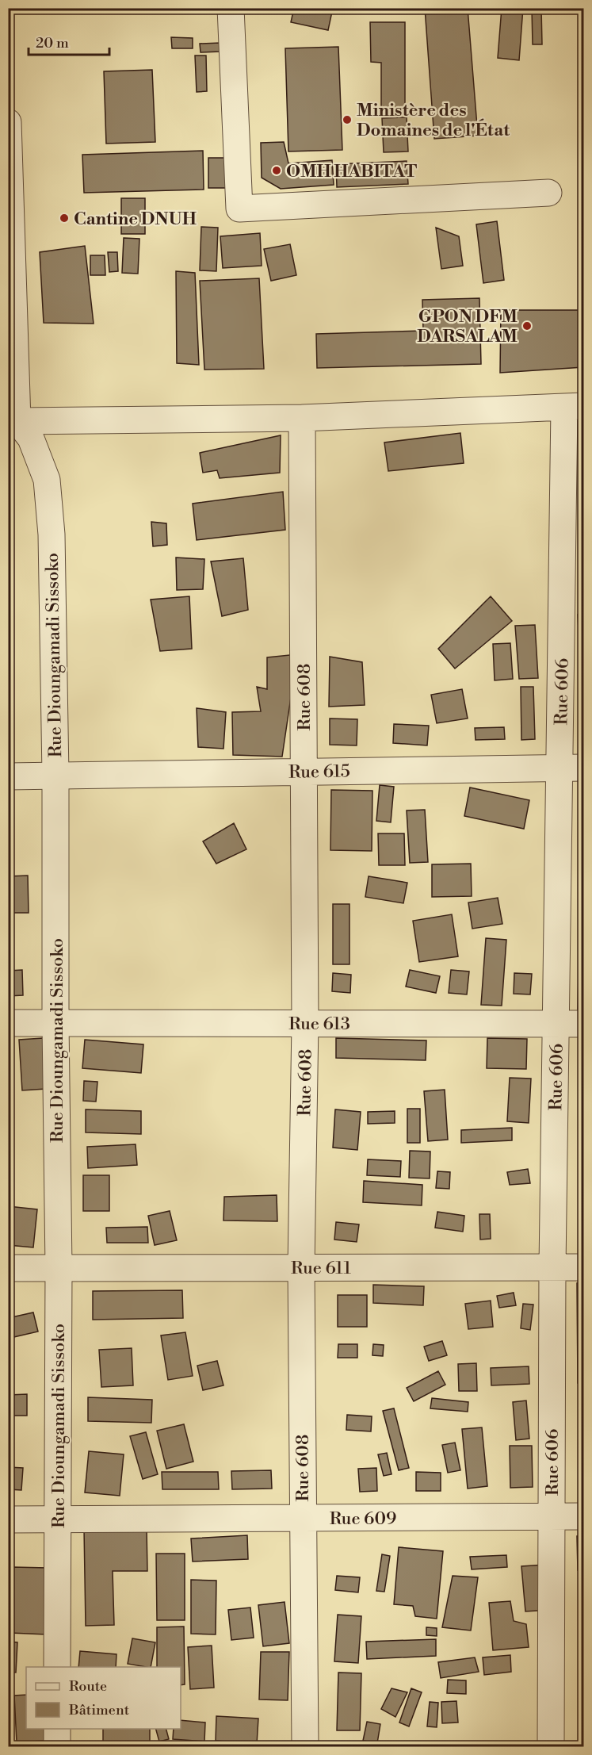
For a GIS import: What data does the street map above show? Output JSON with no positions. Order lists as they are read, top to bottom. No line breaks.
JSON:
{"streets":{"street":["Rue Dioungamadi Sissoko","Rue 606","Rue 608","Rue 615","Rue 613","Rue 611","Rue 609"]},"crossings":[["Rue Dioungamadi Sissoko","Rue 615"],["Rue Dioungamadi Sissoko","Rue 613"],["Rue Dioungamadi Sissoko","Rue 611"],["Rue Dioungamadi Sissoko","Rue 609"],["Rue 606","Rue 615"],["Rue 606","Rue 613"],["Rue 606","Rue 611"],["Rue 606","Rue 609"],["Rue 608","Rue 615"],["Rue 608","Rue 613"],["Rue 608","Rue 611"],["Rue 608","Rue 609"]],"places":["Ministère des Domaines de l'État","OMH HABITAT","Cantine DNUH","GPON DFM DARSALAM"],"legend":["Route","Bâtiment"],"scale_bar":"20 m"}
